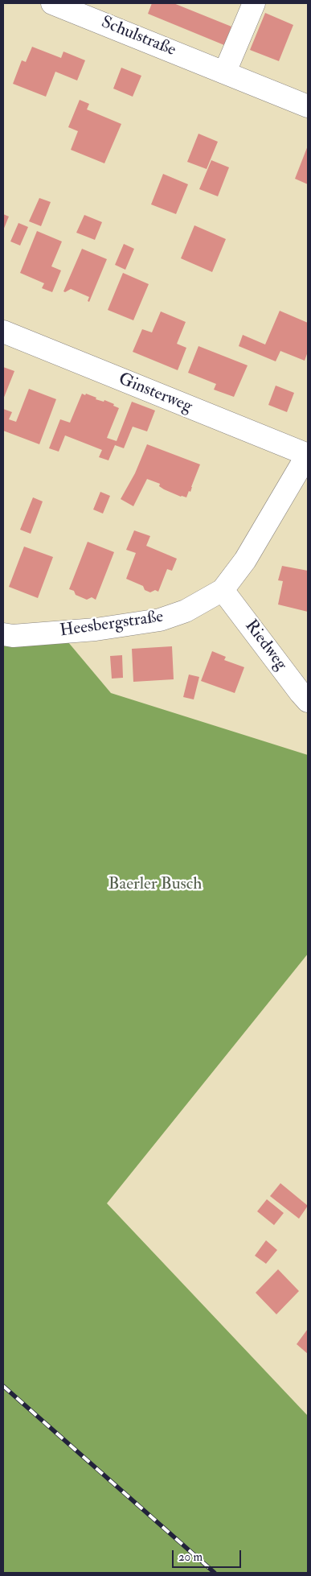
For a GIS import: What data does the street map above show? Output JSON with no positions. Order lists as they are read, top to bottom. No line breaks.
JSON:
{"streets":{"street":["Schulstraße","Ginsterweg","Heesbergstraße","Riedweg"]},"crossings":[["Ginsterweg","Heesbergstraße"],["Heesbergstraße","Riedweg"]],"parks":["Baerler Busch"],"scale_bar":"20 m"}
